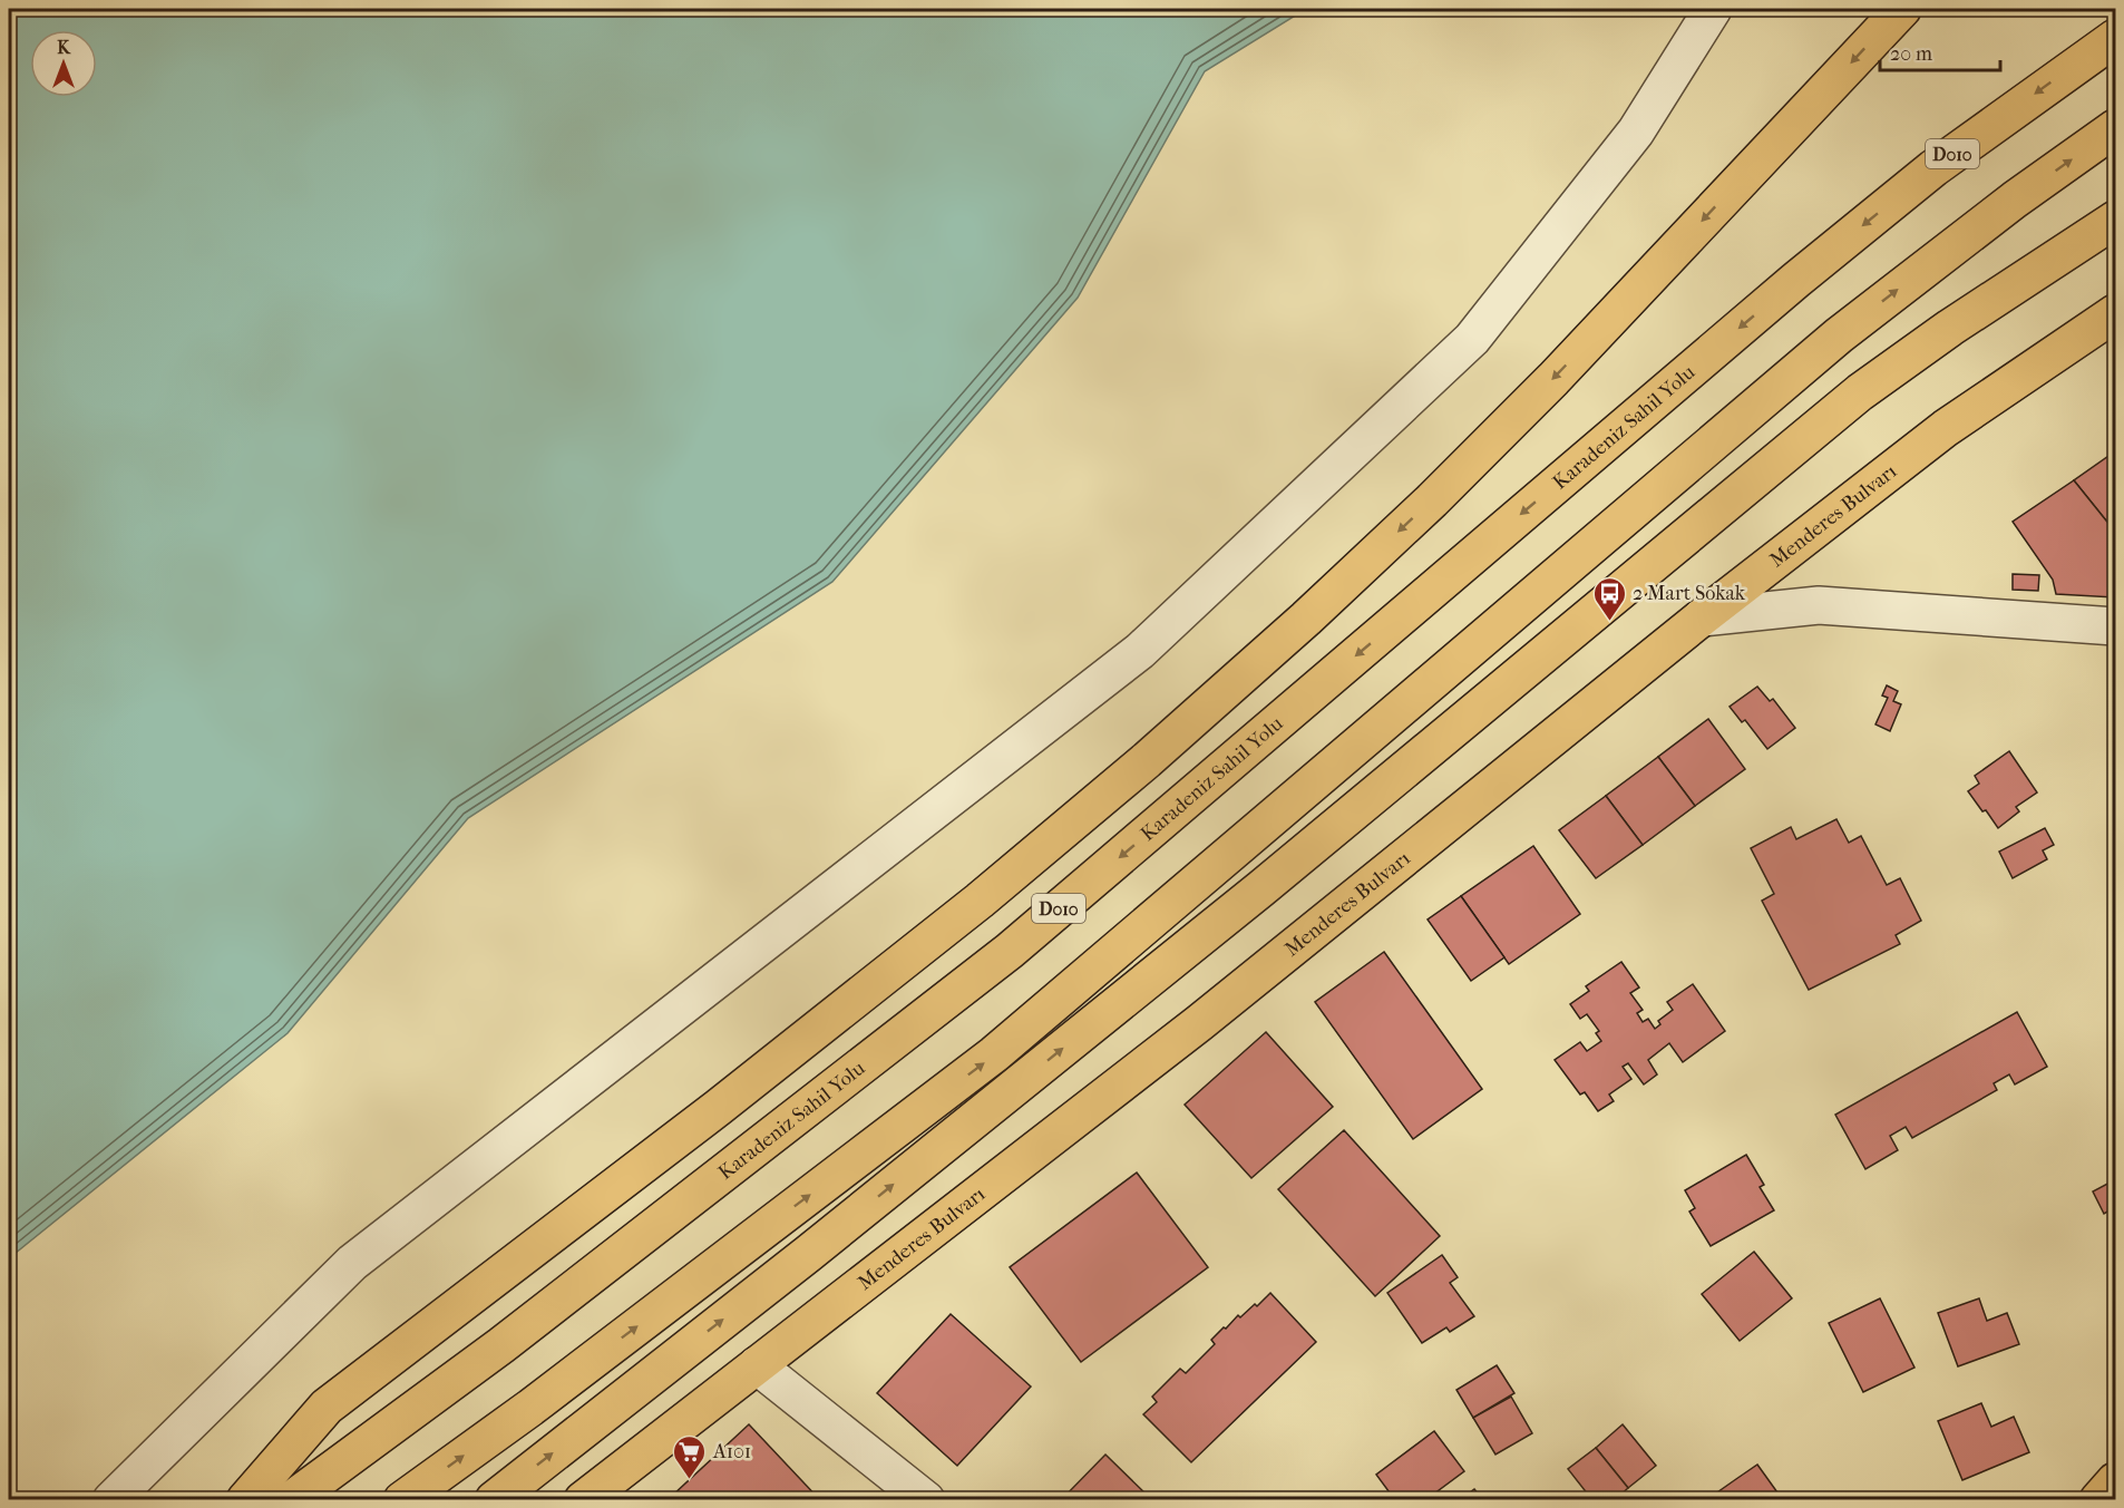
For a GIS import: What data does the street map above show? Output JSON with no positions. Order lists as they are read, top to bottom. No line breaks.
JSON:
{"streets":{"main road":["D010","Karadeniz Sahil Yolu","Menderes Bulvarı"]},"places":{"bus stop":["2 Mart Sokak"],"supermarket":["A101"]},"scale_bar":"20 m","north":"top"}
